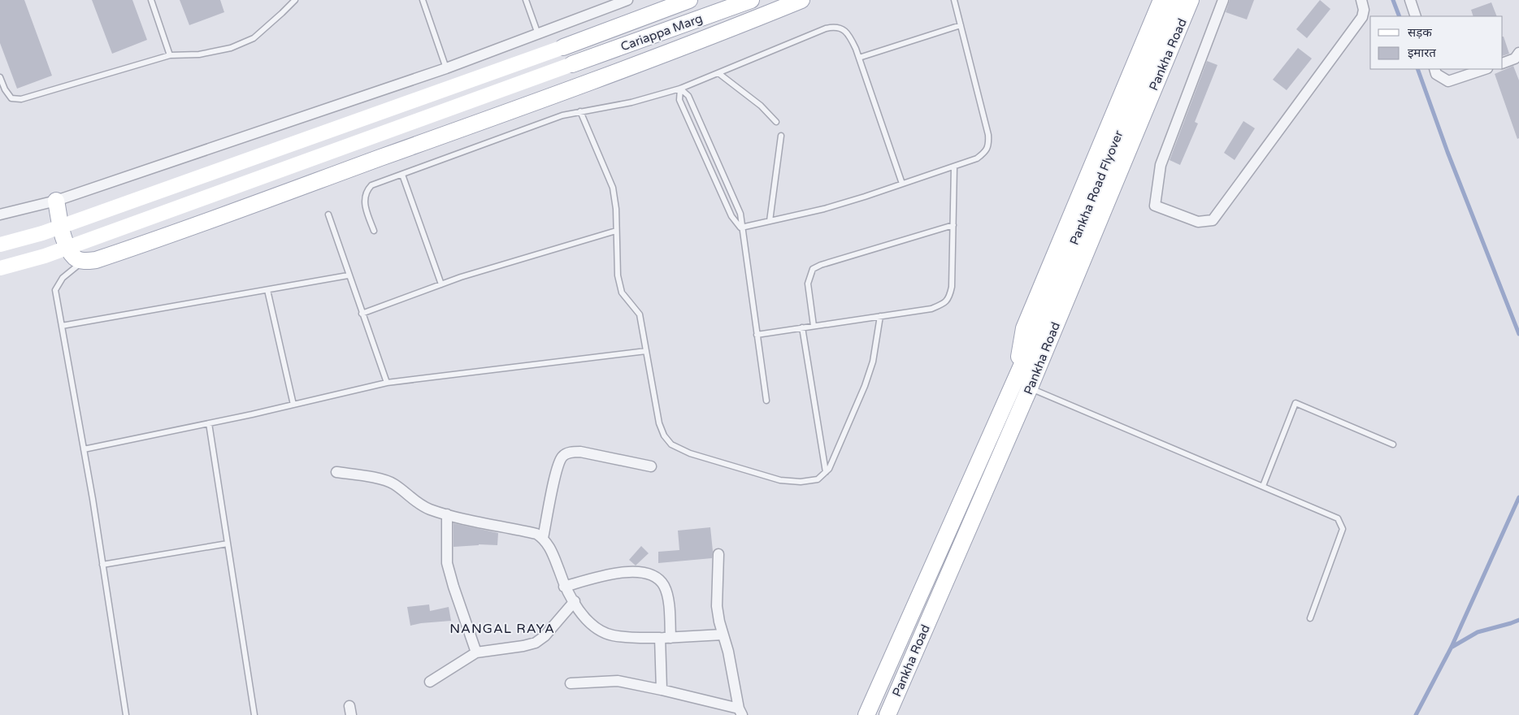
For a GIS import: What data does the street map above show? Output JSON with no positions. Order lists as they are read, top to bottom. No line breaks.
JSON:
{"streets":{"main road":["Cariappa Marg","Pankha Road","Pankha Road Flyover"]},"crossings":[["Pankha Road","Pankha Road Flyover"]],"districts":["NANGAL RAYA"],"legend":["सड़क","इमारत"]}
